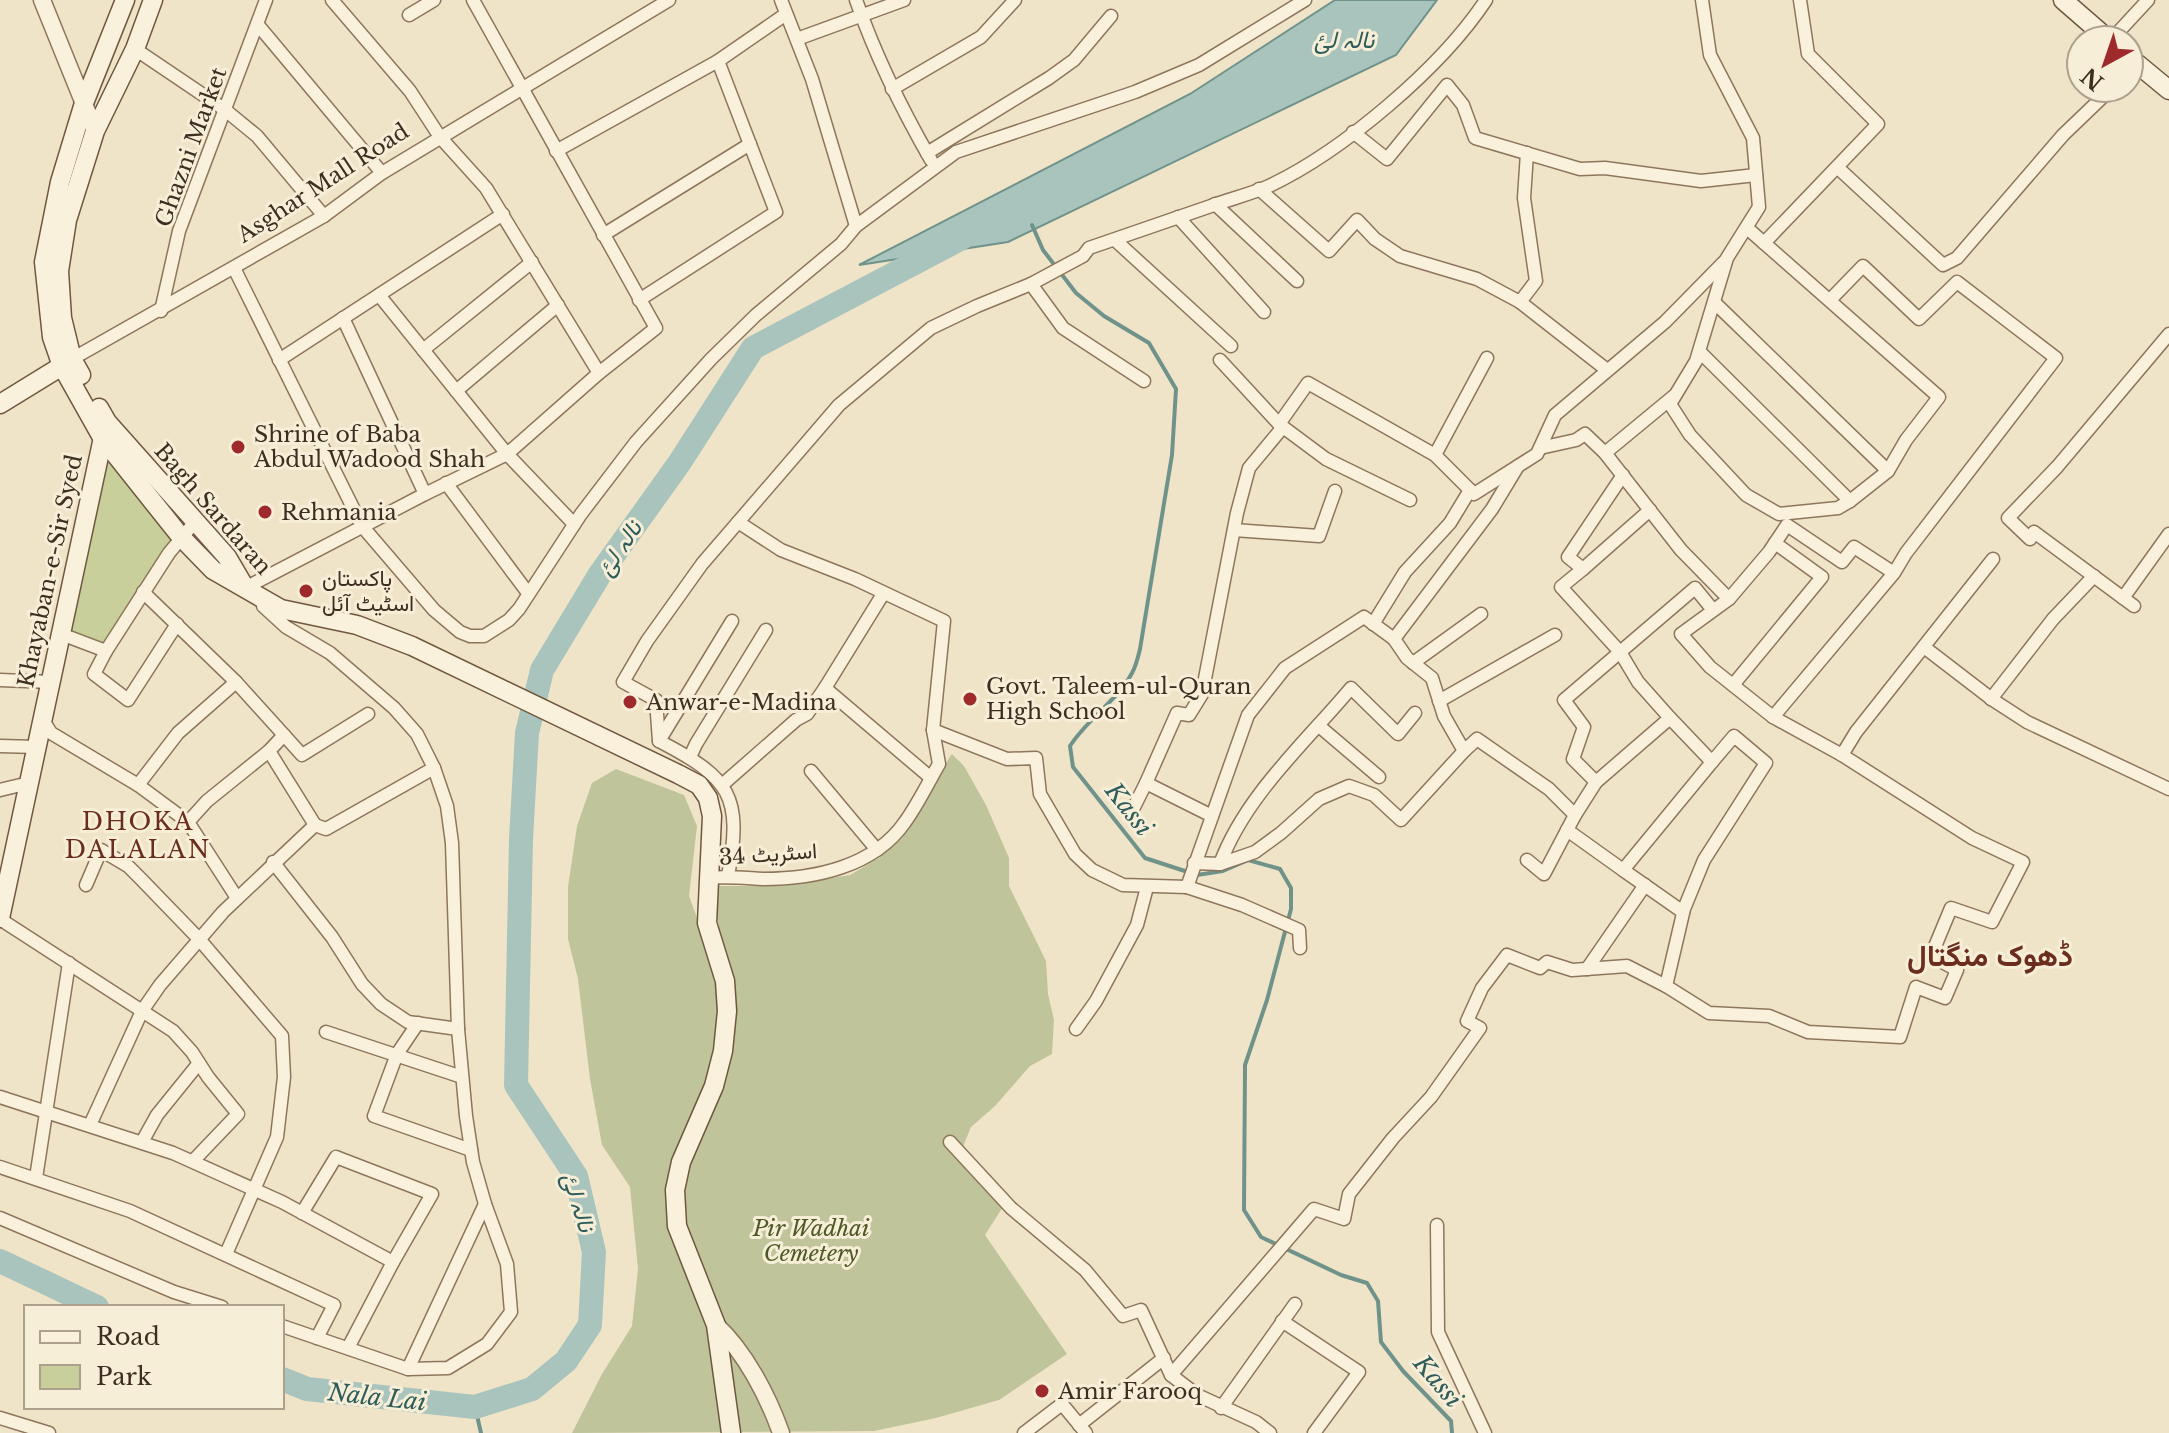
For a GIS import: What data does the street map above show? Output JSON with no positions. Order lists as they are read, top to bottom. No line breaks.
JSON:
{"streets":{"main road":["Asghar Mall Road","Bagh Sardaran","Khayaban-e-Sir Syed"],"street":["Ghazni Market","اسٹریٹ 34"]},"crossings":[["Ghazni Market","Asghar Mall Road"],["Bagh Sardaran","Khayaban-e-Sir Syed"],["Bagh Sardaran","اسٹریٹ 34"]],"districts":["DHOKA DALALAN","ڈھوک منگتال"],"water":["نالہ لئ","Kassi","Nala Lai"],"parks":["Pir Wadhai Cemetery"],"places":["Shrine of Baba Abdul Wadood Shah","Rehmania","پاکستان اسٹیٹ آئل","Govt. Taleem-ul-Quran High School","Anwar-e-Madina","Amir Farooq"],"legend":["Road","Park"],"north":"bottom left"}
